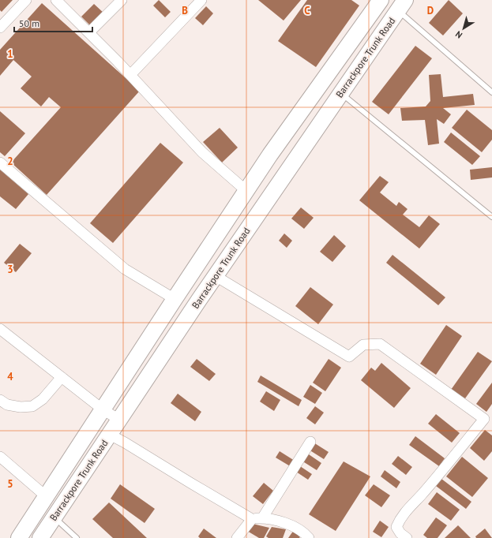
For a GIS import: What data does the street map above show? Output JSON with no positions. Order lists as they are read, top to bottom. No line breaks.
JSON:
{"streets":{"main road":["Barrackpore Trunk Road"]},"scale_bar":"50 m","north":"bottom left","grid":{"columns":["B","C","D"],"rows":["1","2","3","4","5"]}}
